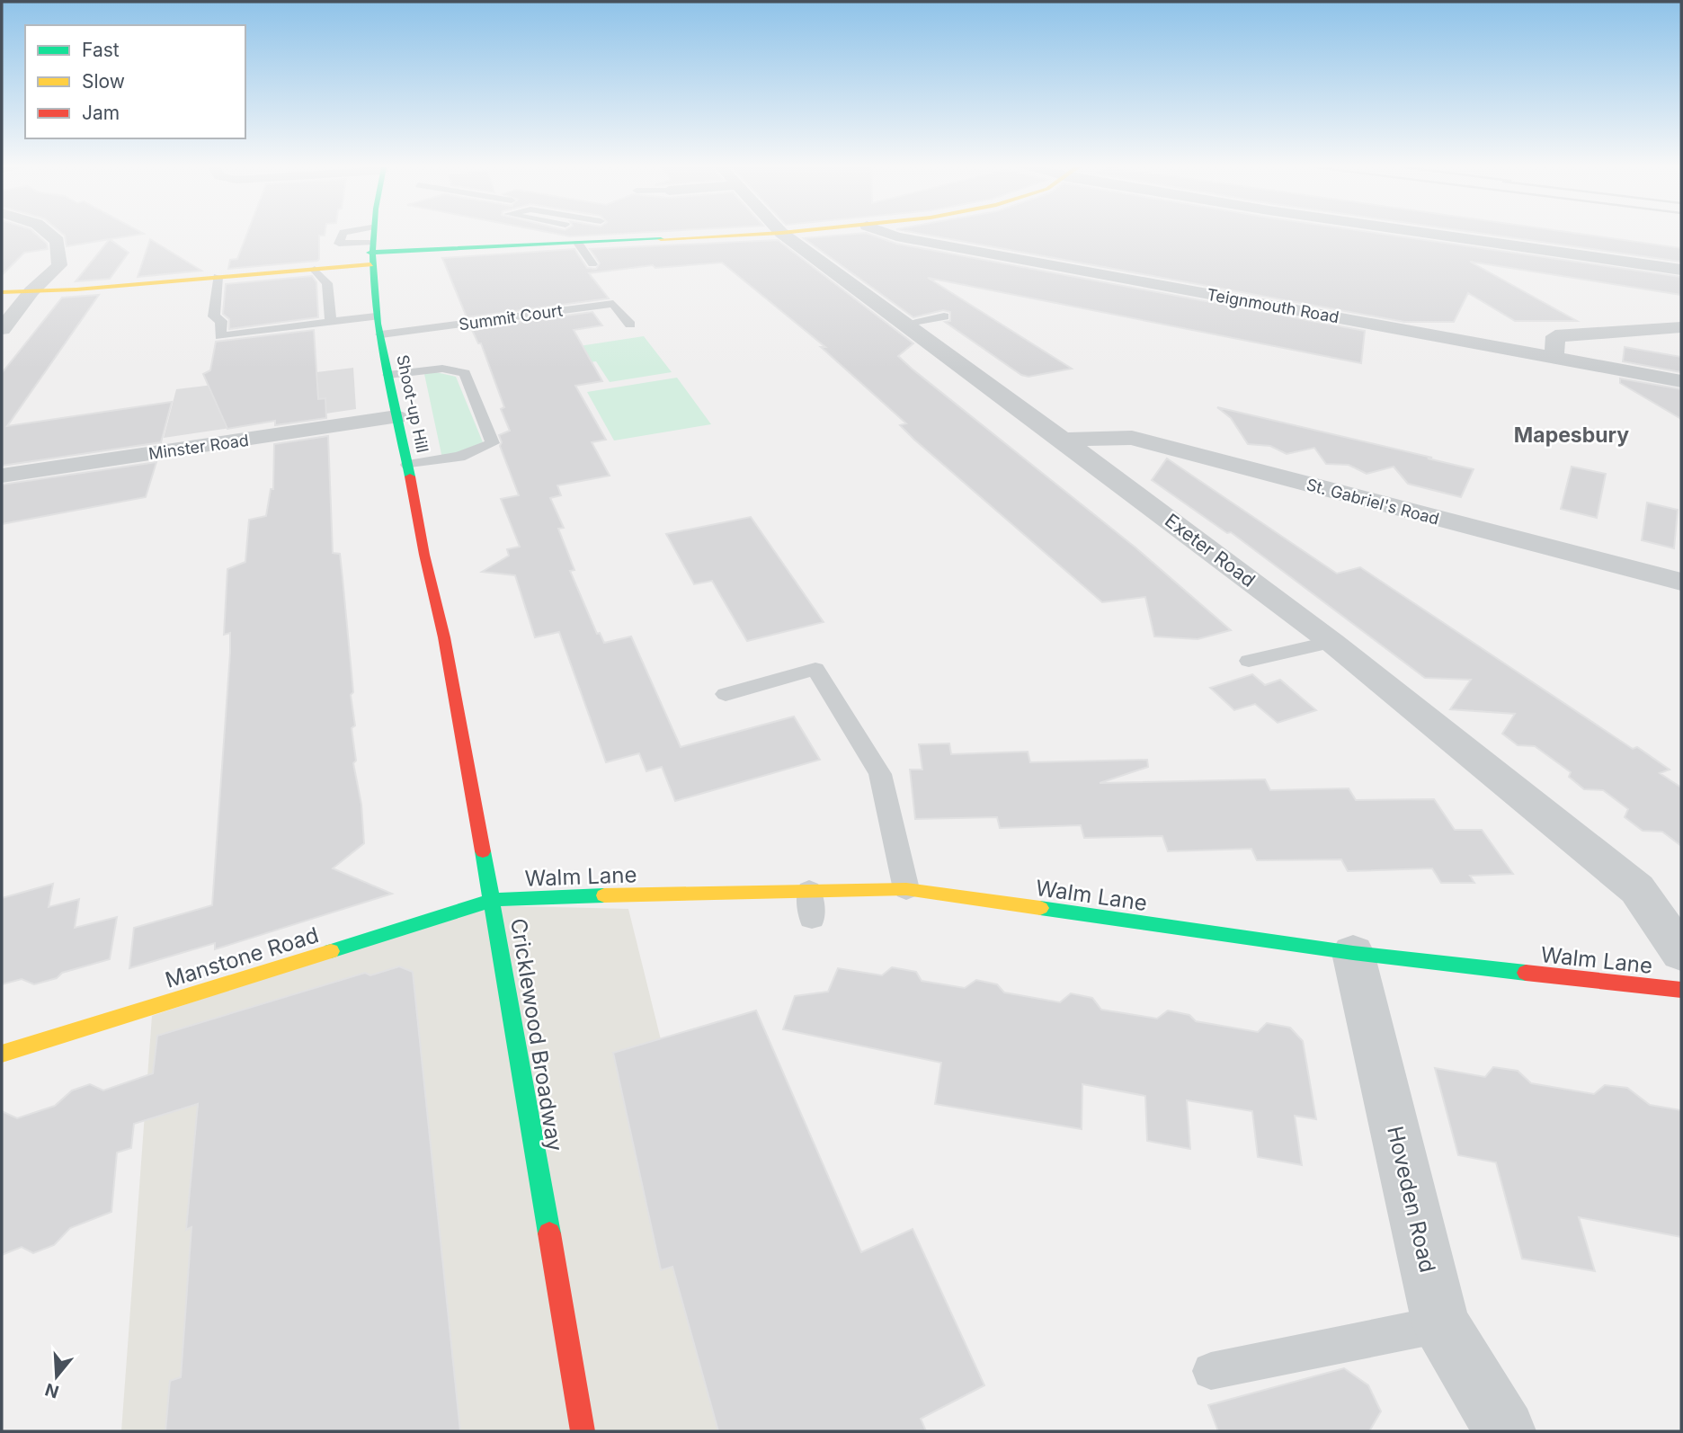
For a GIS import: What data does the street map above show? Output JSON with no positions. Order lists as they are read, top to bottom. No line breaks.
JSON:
{"streets":{"street":["Teignmouth Road","Shoot-up Hill","Minster Road","St. Gabriel's Road","Exeter Road","Walm Lane","Manstone Road","Cricklewood Broadway","Hoveden Road"],"lane":["Summit Court"]},"crossings":[["Summit Court","Shoot-up Hill"],["Shoot-up Hill","Minster Road"],["Shoot-up Hill","Cricklewood Broadway"],["St. Gabriel's Road","Exeter Road"],["Walm Lane","Manstone Road"],["Walm Lane","Cricklewood Broadway"],["Walm Lane","Hoveden Road"],["Manstone Road","Cricklewood Broadway"]],"districts":["Mapesbury"],"legend":["Fast","Slow","Jam"],"north":"bottom"}
